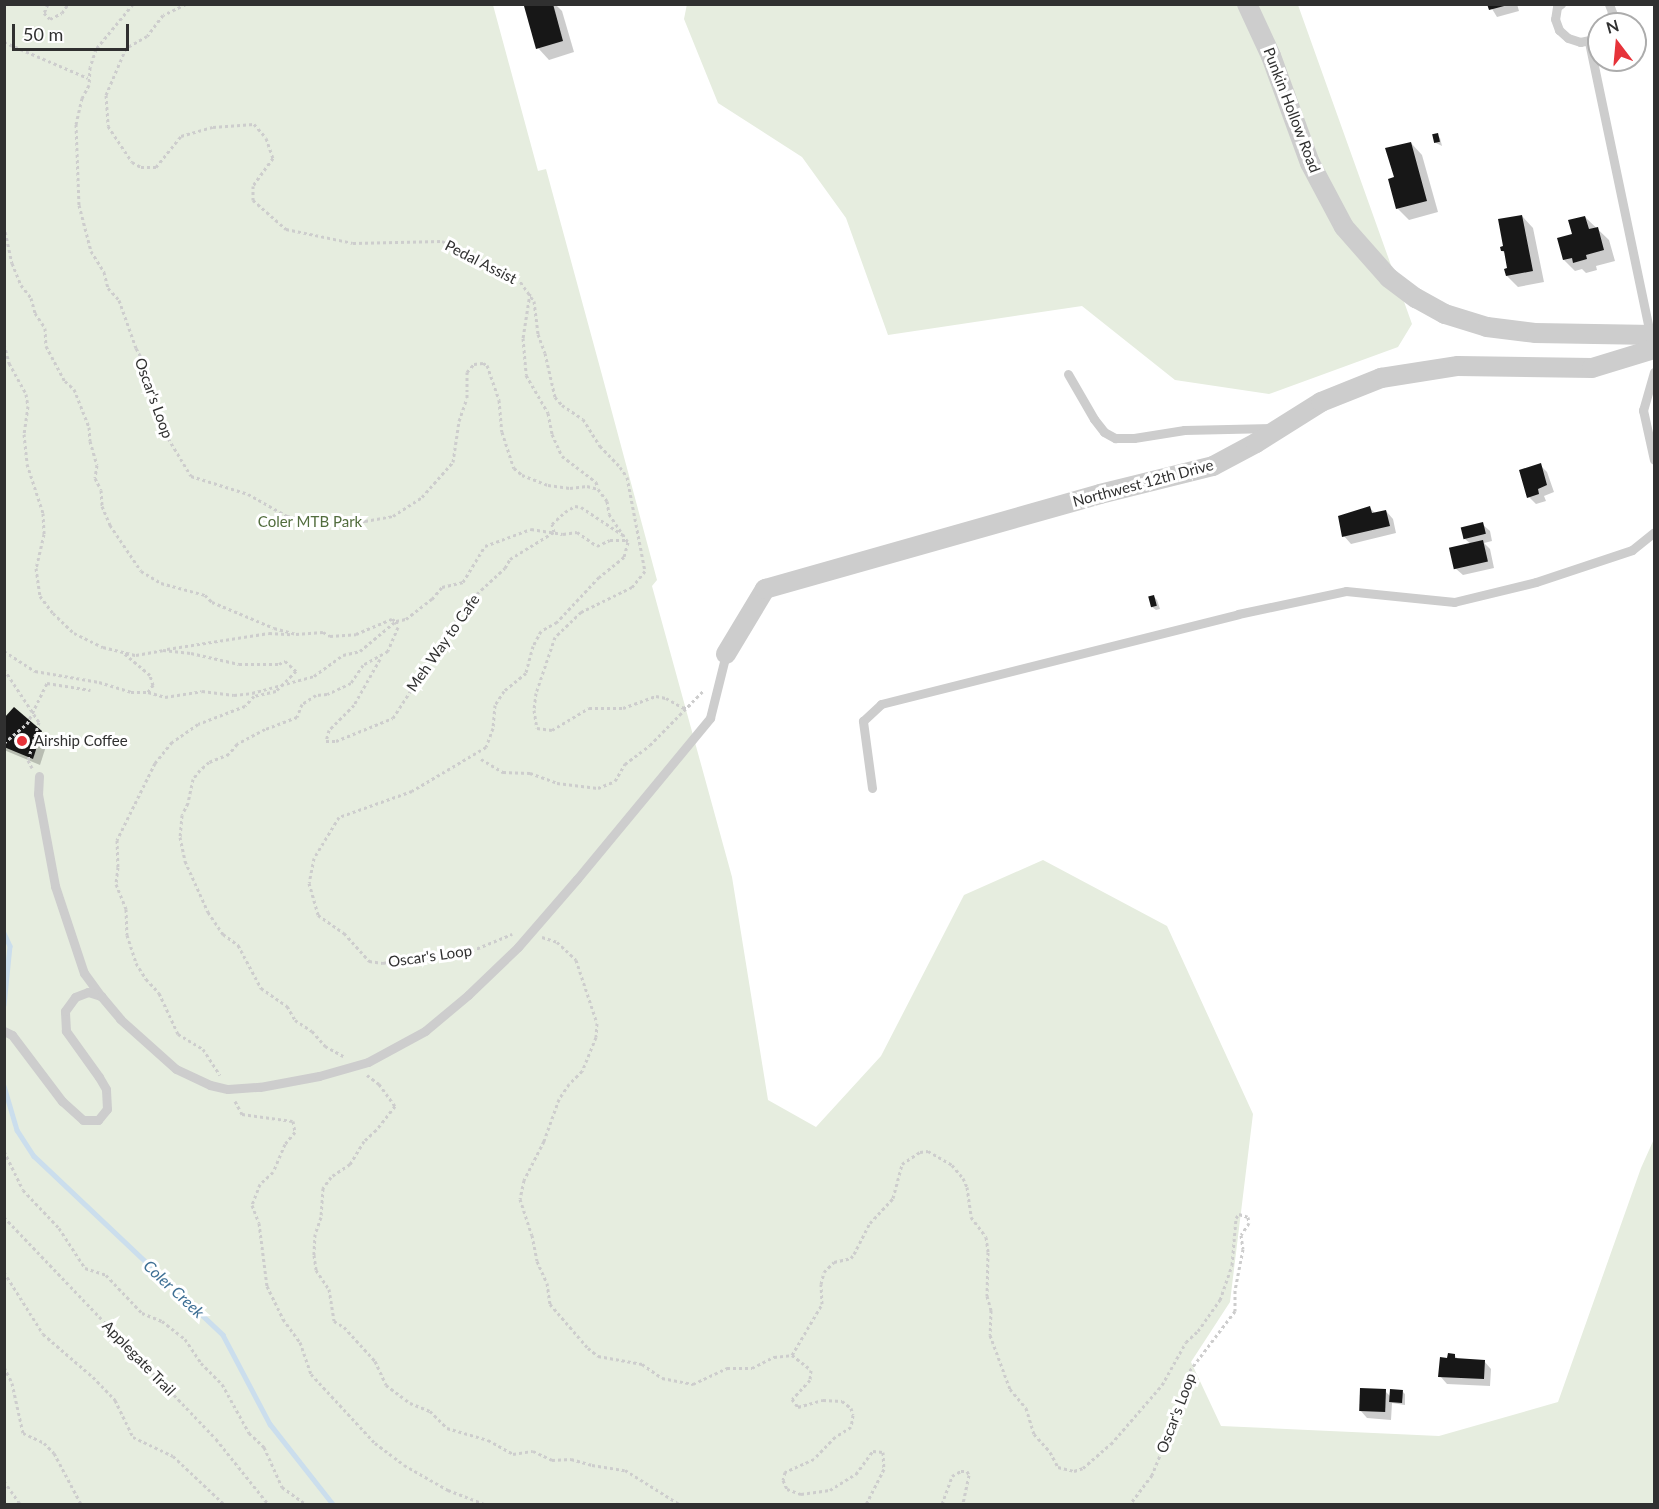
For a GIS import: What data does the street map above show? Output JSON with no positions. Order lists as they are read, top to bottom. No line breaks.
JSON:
{"streets":{"street":["Punkin Hollow Road","Northwest 12th Drive"],"path":["Pedal Assist","Oscar's Loop","Meh Way to Cafe","Applegate Trail"]},"crossings":[["Punkin Hollow Road","Northwest 12th Drive"],["Oscar's Loop","Meh Way to Cafe"]],"water":["Coler Creek"],"parks":["Coler MTB Park"],"places":["Airship Coffee"],"scale_bar":"50 m","north":"top"}
